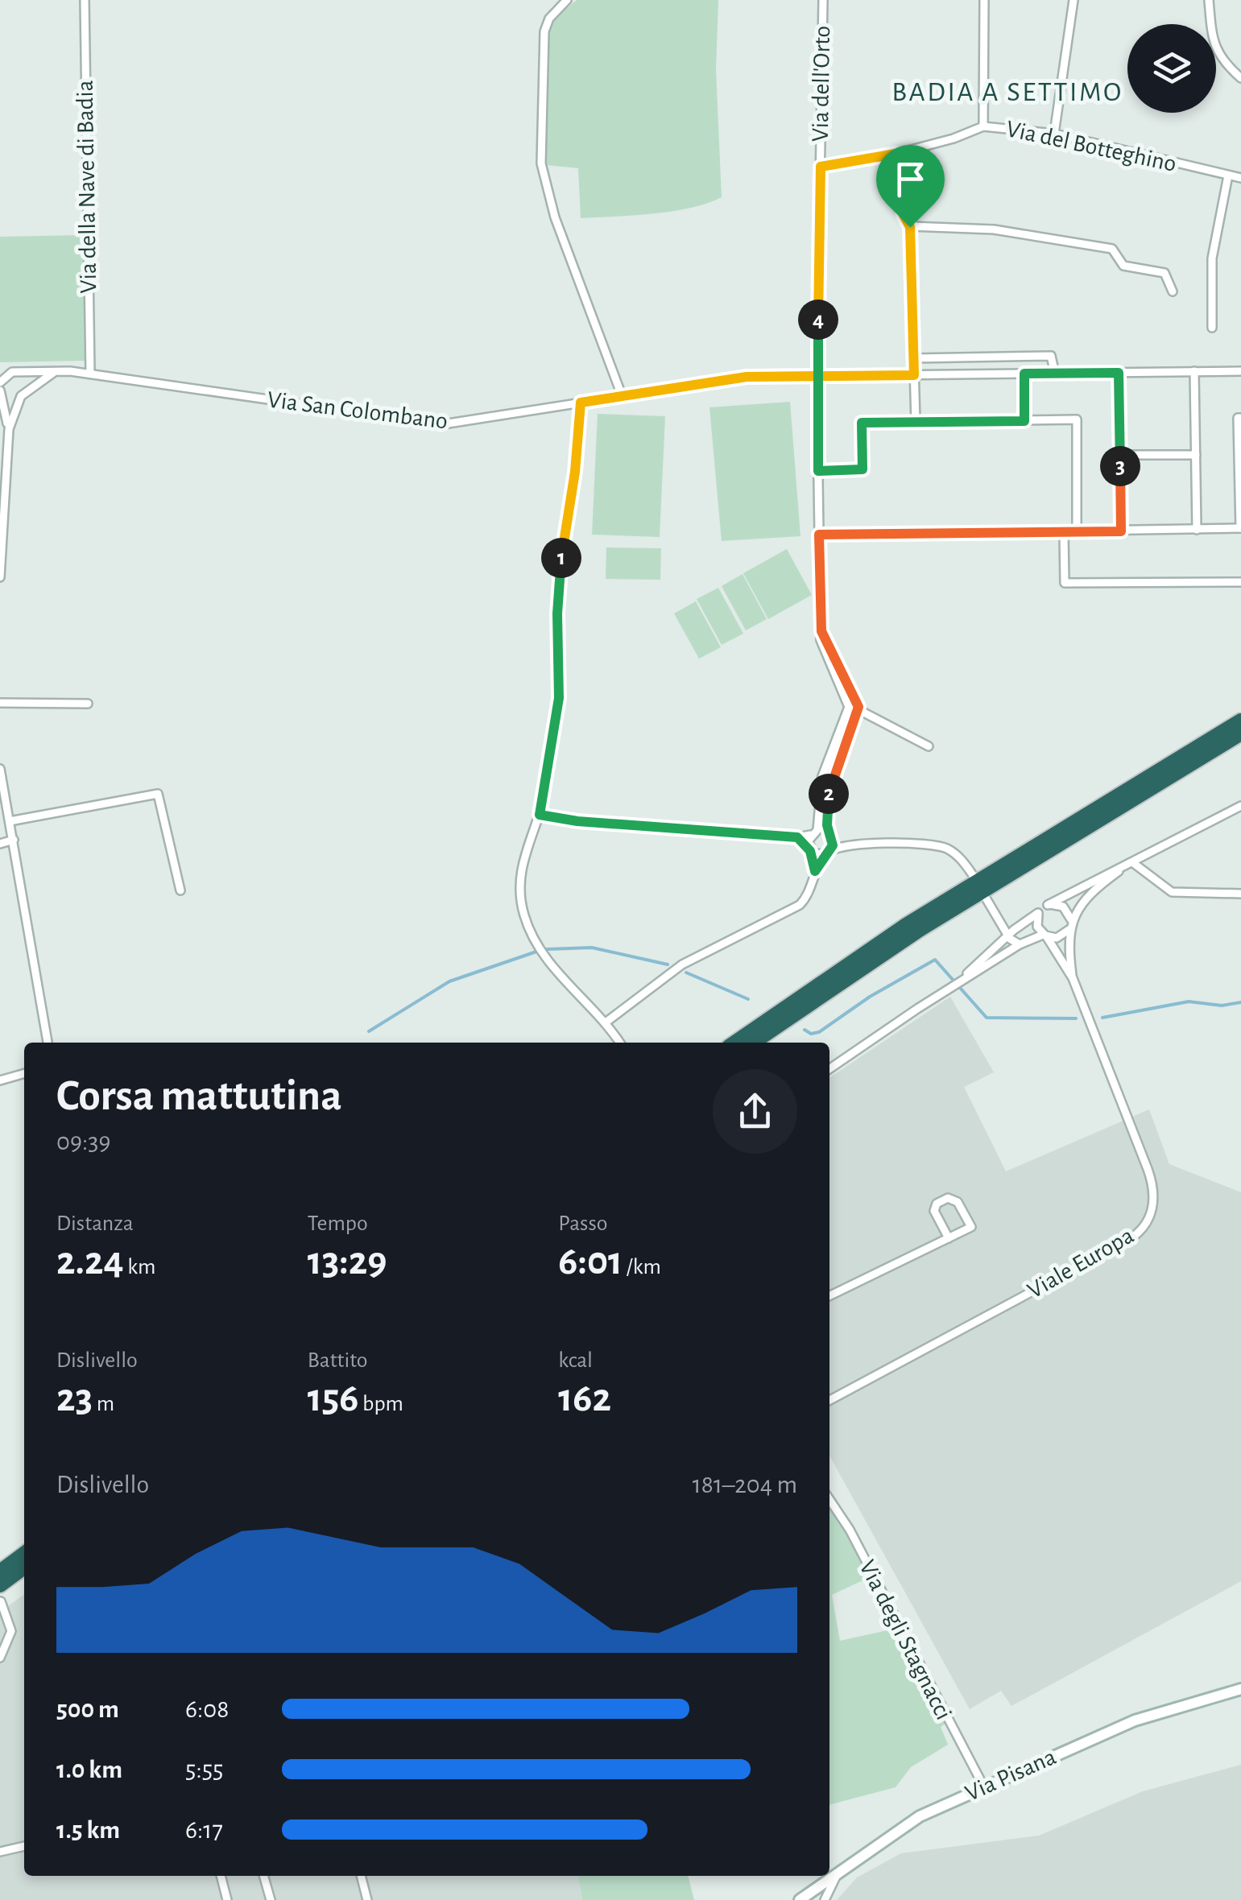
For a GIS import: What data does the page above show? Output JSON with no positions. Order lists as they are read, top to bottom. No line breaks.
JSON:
{"streets":{"main road":["Via Pisana"],"street":["Via dell'Orto","Via del Botteghino","Via della Nave di Badia","Via San Colombano","Viale Europa","Via degli Stagnacci"]},"crossings":[["Via della Nave di Badia","Via San Colombano"],["Via degli Stagnacci","Via Pisana"]],"districts":["BADIA A SETTIMO"],"page":{"pins":["4","3","1","2"],"heading":["Corsa mattutina","09:39"],"stats":[["Distanza","2.24 km"],["Tempo","13:29"],["Passo","6:01 /km"],["Dislivello","23 m"],["Battito","156 bpm"],["kcal","162"]],"chart":["Dislivello","181–204 m"],"list":[{"name":"500 m","note":"6:08"},{"name":"1.0 km","note":"5:55"},{"name":"1.5 km","note":"6:17"}]}}
